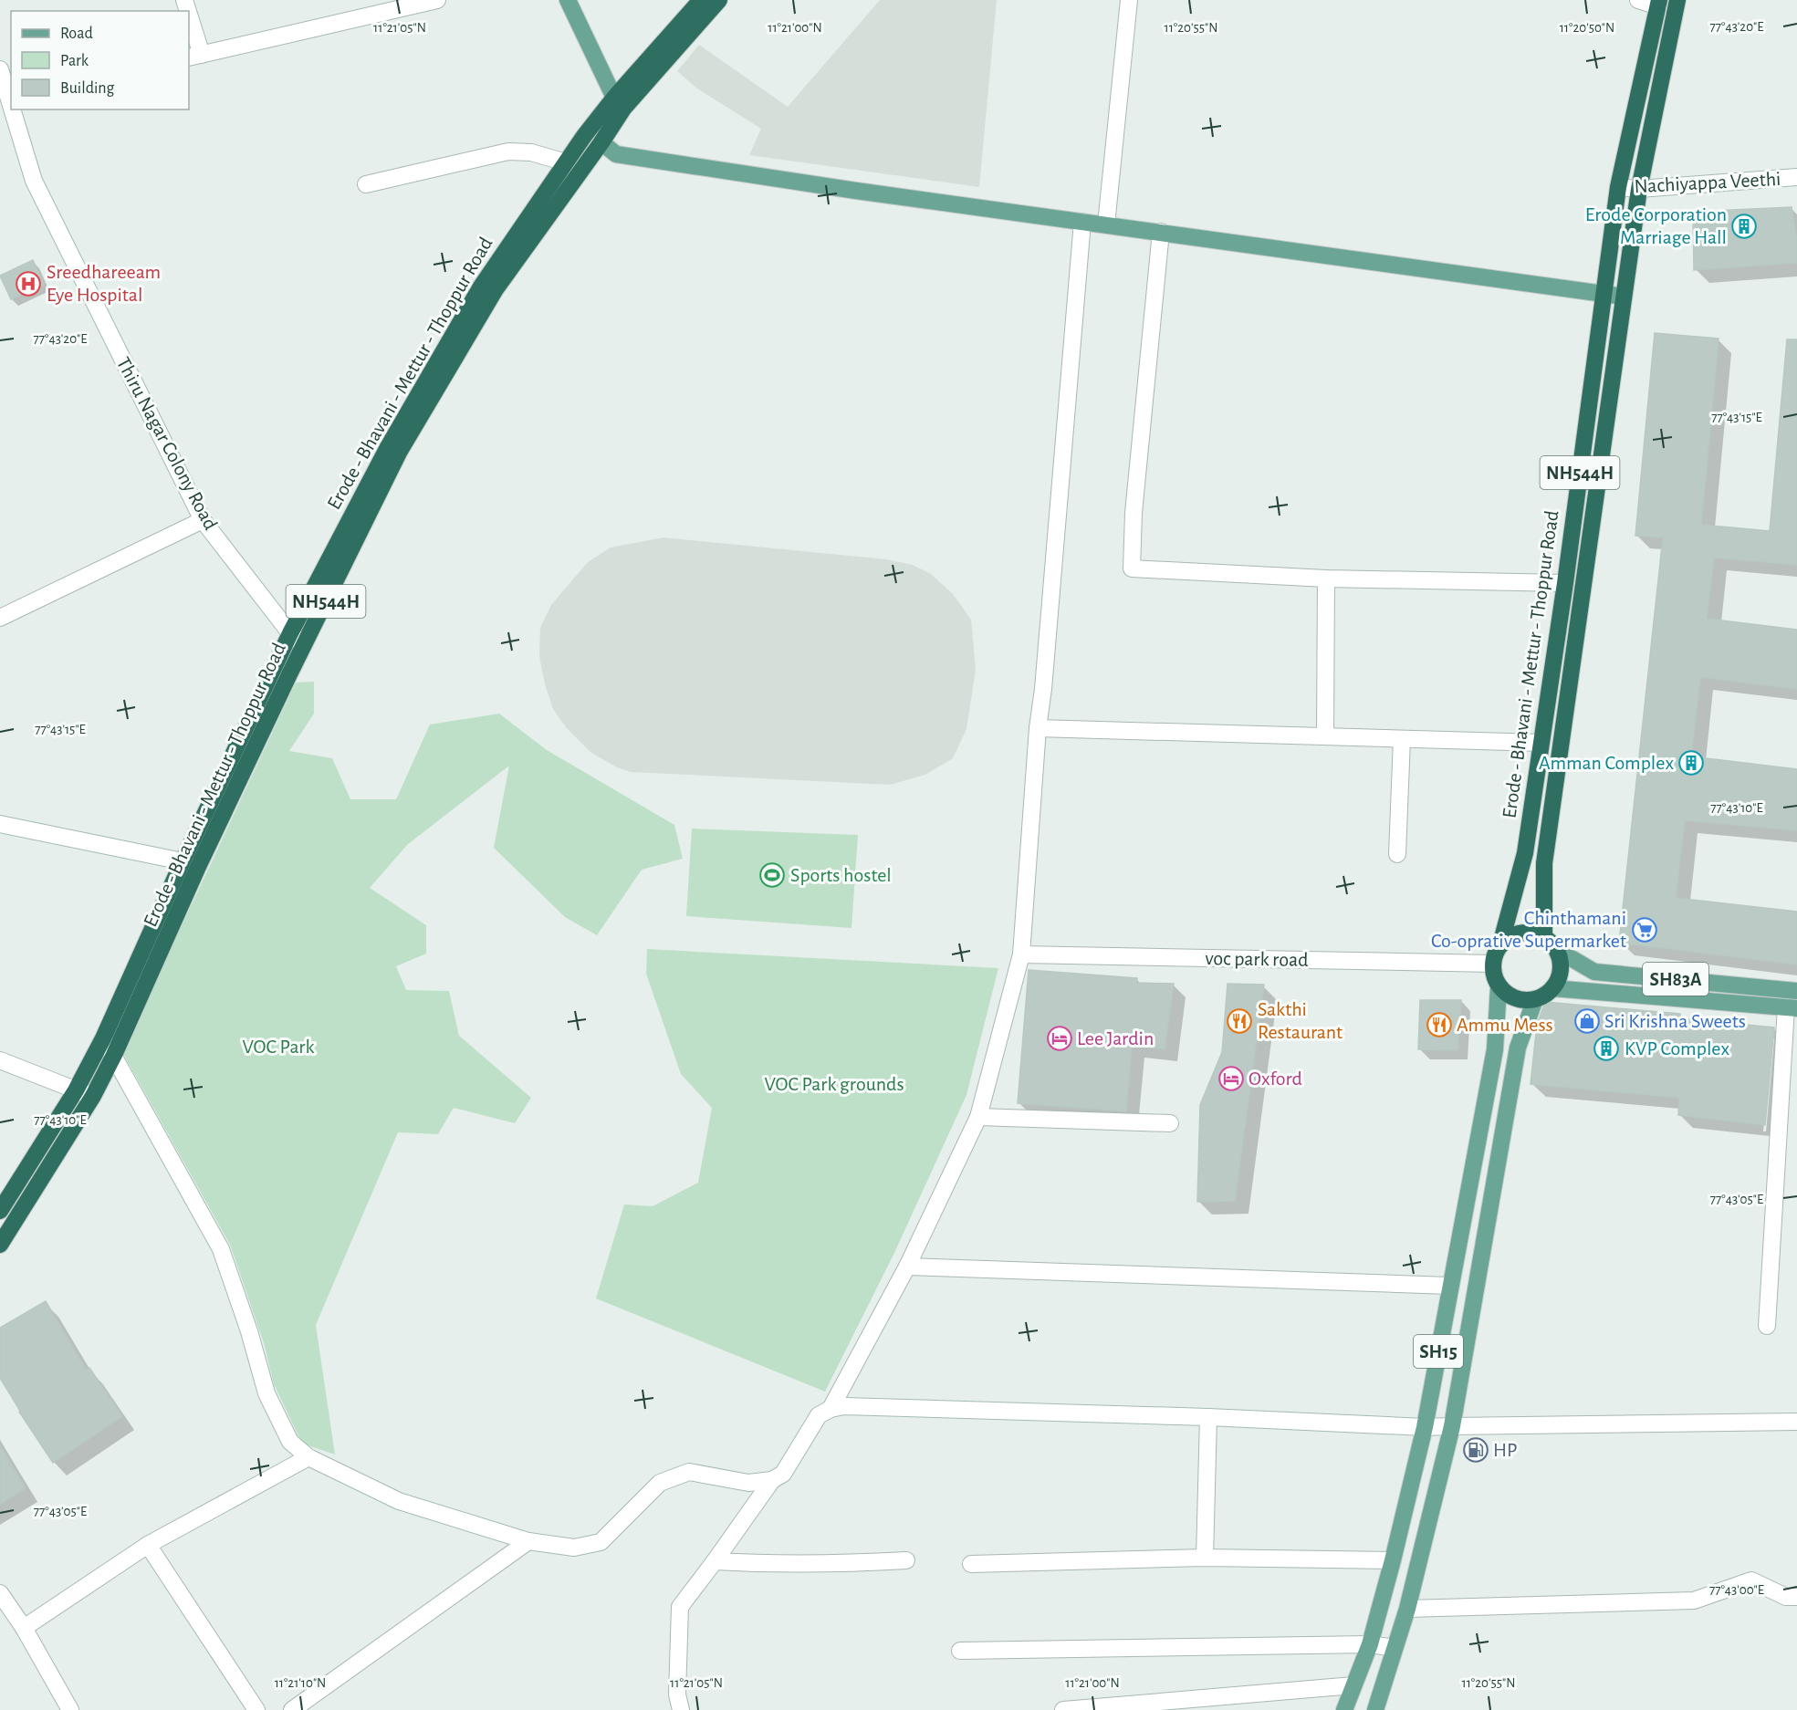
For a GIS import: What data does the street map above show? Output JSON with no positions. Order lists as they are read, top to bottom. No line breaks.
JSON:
{"streets":{"highway":["Erode - Bhavani - Mettur - Thoppur Road","NH544H"],"main road":["SH83A","SH15"],"street":["Nachiyappa Veethi","Thiru Nagar Colony Road","voc park road"]},"crossings":[["Nachiyappa Veethi","Erode - Bhavani - Mettur - Thoppur Road"],["Erode - Bhavani - Mettur - Thoppur Road","Thiru Nagar Colony Road"],["Erode - Bhavani - Mettur - Thoppur Road","voc park road"],["Erode - Bhavani - Mettur - Thoppur Road","SH83A"],["Erode - Bhavani - Mettur - Thoppur Road","SH15"],["voc park road","SH83A"],["voc park road","SH15"],["SH83A","SH15"]],"parks":["VOC Park","VOC Park grounds"],"places":{"building":["Erode Corporation Marriage Hall","Amman Complex","KVP Complex"],"hospital":["Sreedhareeam Eye Hospital"],"sports":["Sports hostel"],"supermarket":["Chinthamani Co-oprative Supermarket"],"restaurant":["Sakthi Restaurant","Ammu Mess"],"shop":["Sri Krishna Sweets"],"hotel":["Lee Jardin","Oxford"],"fuel station":["HP"]},"legend":["Road","Park","Building"],"coordinates":["77°43'20\"E","11°21'05\"N","11°21'00\"N","11°20'55\"N","11°20'50\"N","77°43'15\"E","77°43'10\"E","77°43'05\"E","77°43'00\"E","11°21'10\"N"]}
